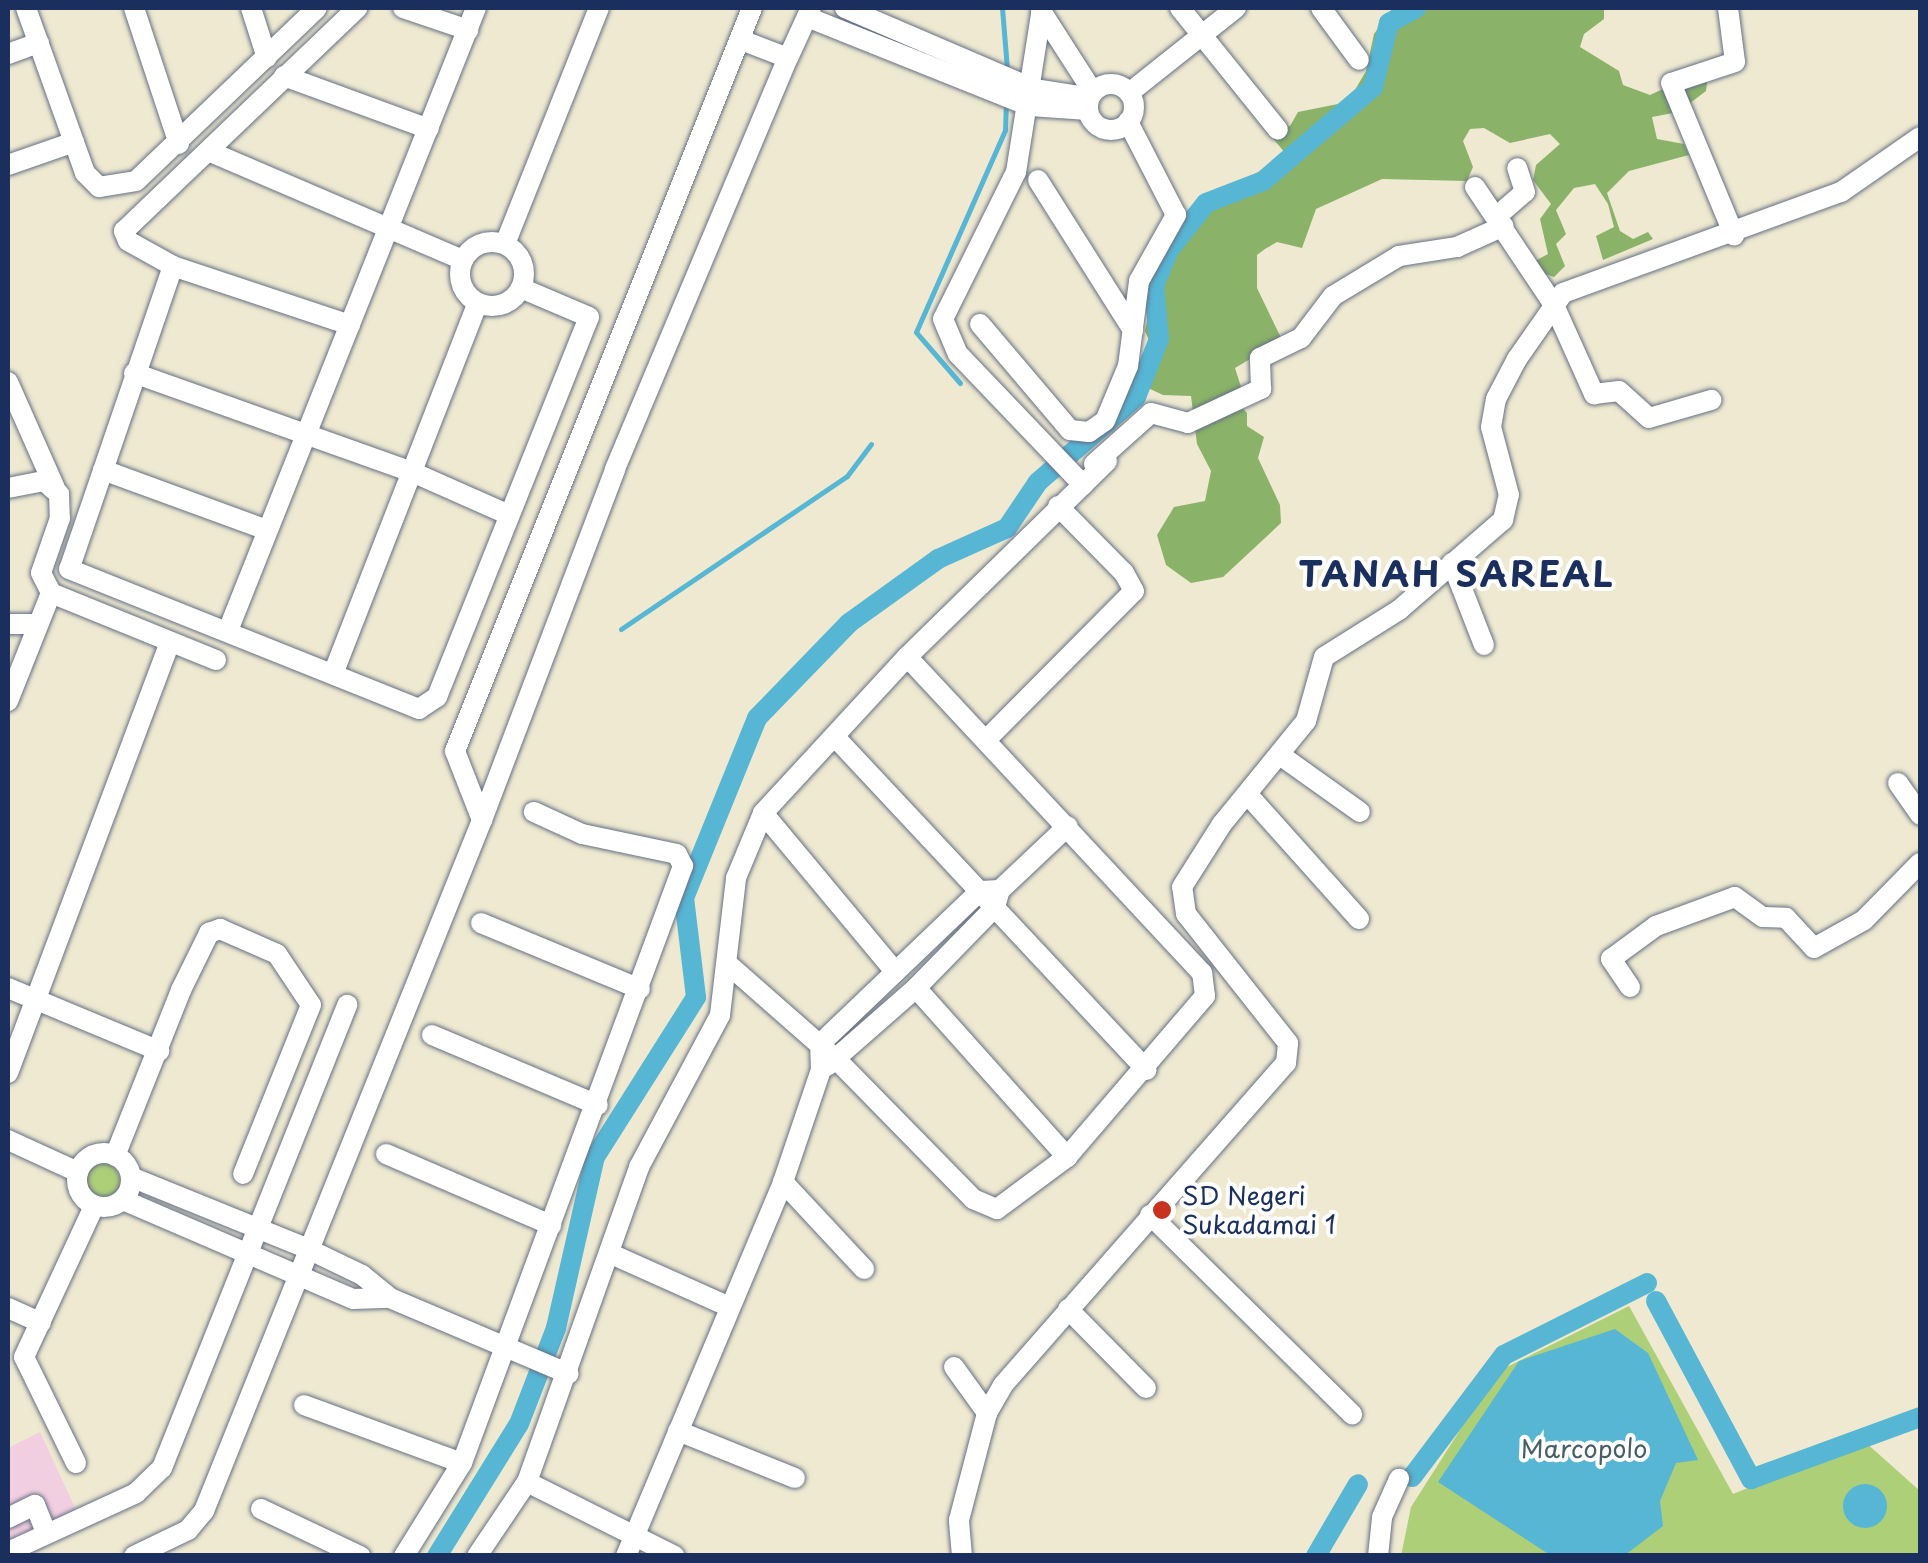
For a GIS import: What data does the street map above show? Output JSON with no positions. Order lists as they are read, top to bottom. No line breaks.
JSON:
{"districts":["TANAH SAREAL"],"parks":["Marcopolo"],"places":["SD Negeri Sukadamai 1"]}
